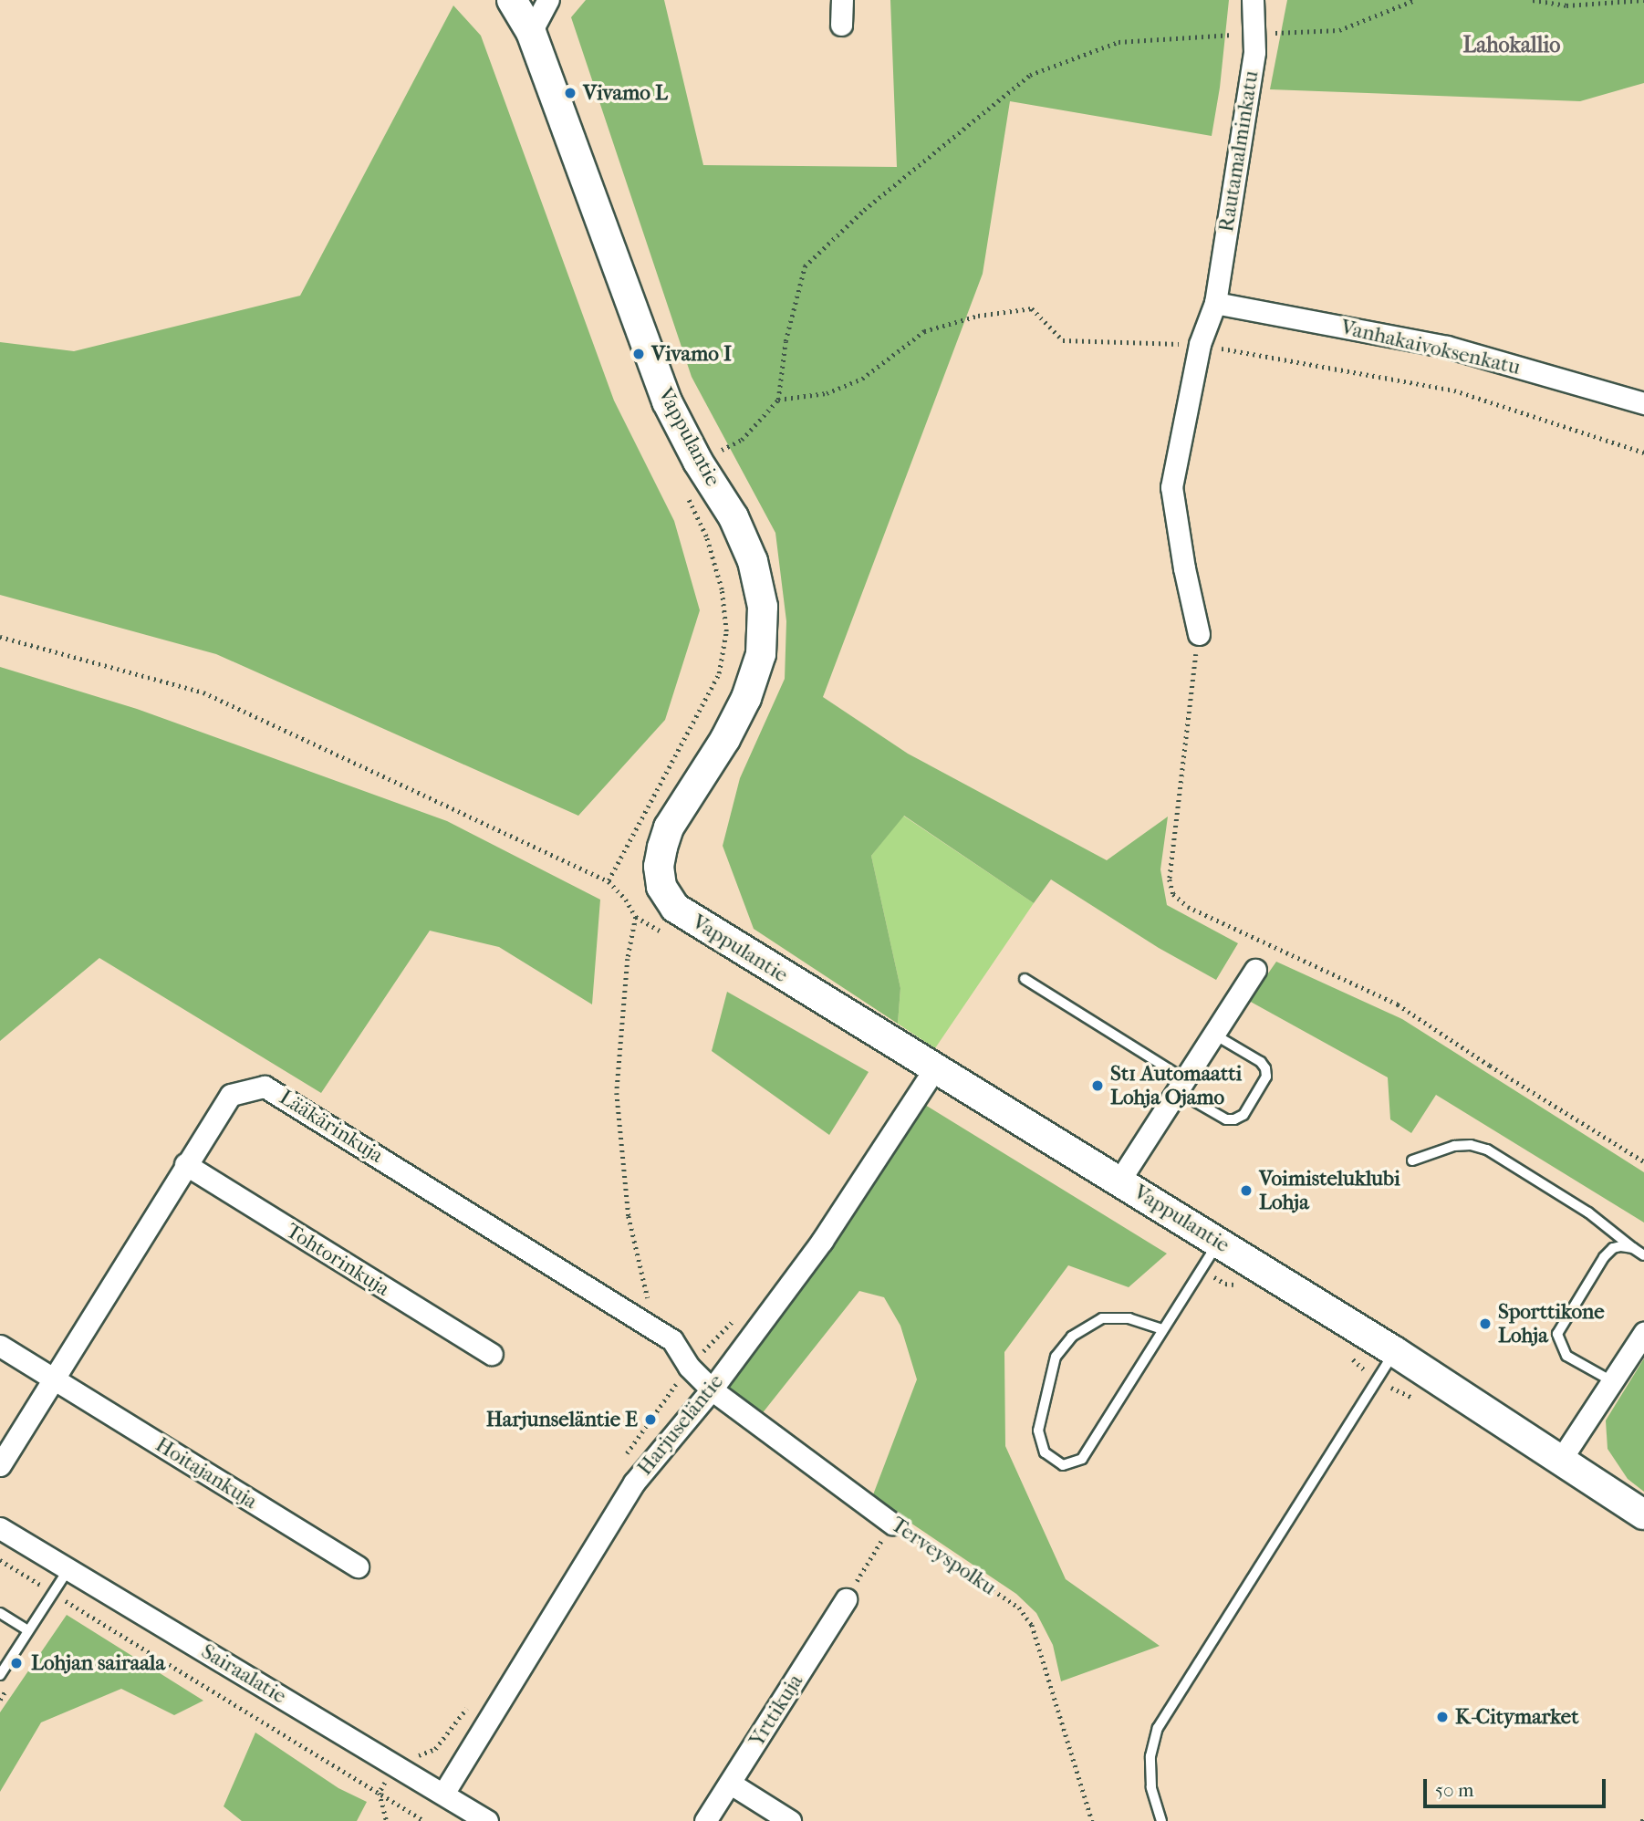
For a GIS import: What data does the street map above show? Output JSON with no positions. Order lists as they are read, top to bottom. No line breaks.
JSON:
{"streets":{"street":["Rautamalminkatu","Vanhakaivoksenkatu","Vappulantie","Lääkärinkuja","Tohtorinkuja","Harjuseläntie","Hoitajankuja","Terveyspolku","Sairaalatie","Yrttikuja"]},"crossings":[["Rautamalminkatu","Vanhakaivoksenkatu"],["Vappulantie","Harjuseläntie"],["Lääkärinkuja","Tohtorinkuja"],["Lääkärinkuja","Hoitajankuja"],["Lääkärinkuja","Terveyspolku"],["Harjuseläntie","Terveyspolku"],["Harjuseläntie","Sairaalatie"]],"districts":["Lahokallio"],"places":["Vivamo L","Vivamo I","St1 Automaatti Lohja Ojamo","Voimisteluklubi Lohja","Sporttikone Lohja","Harjunseläntie E","Lohjan sairaala","K-Citymarket"],"scale_bar":"50 m"}
